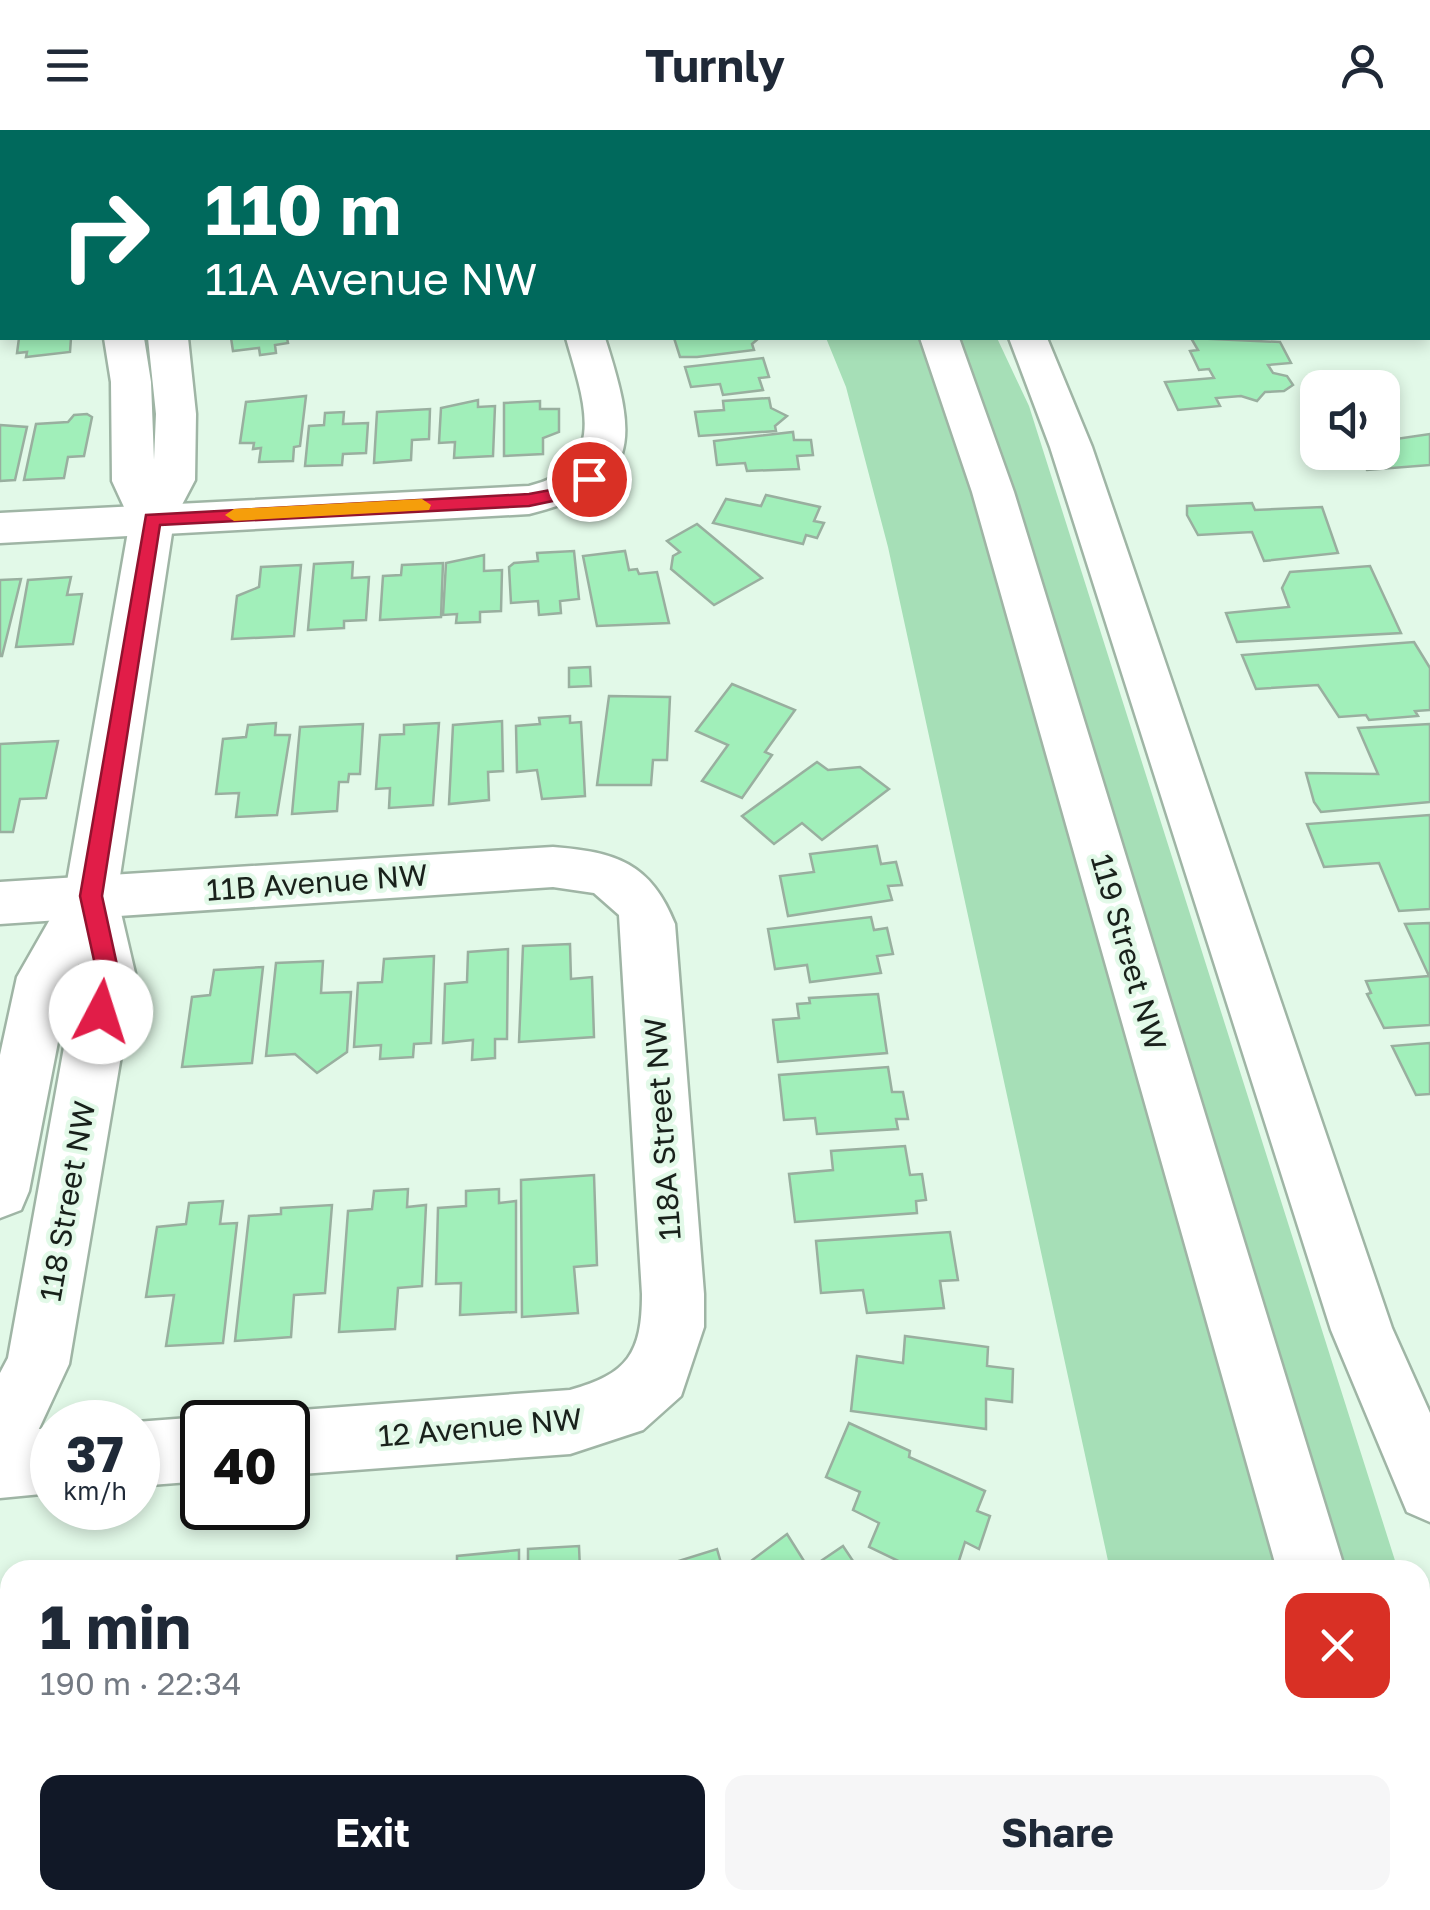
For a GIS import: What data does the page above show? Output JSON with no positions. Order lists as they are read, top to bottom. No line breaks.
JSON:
{"streets":{"street":["11B Avenue NW","119 Street NW","118A Street NW","118 Street NW","12 Avenue NW"]},"crossings":[["11B Avenue NW","118A Street NW"],["11B Avenue NW","118 Street NW"],["118A Street NW","12 Avenue NW"]],"page":{"header":"Turnly","turn":["110 m","11A Avenue NW"],"speed":"37 km/h","limit":"40","heading":["1 min","190 m · 22:34"],"buttons":["Exit","Share"]}}
